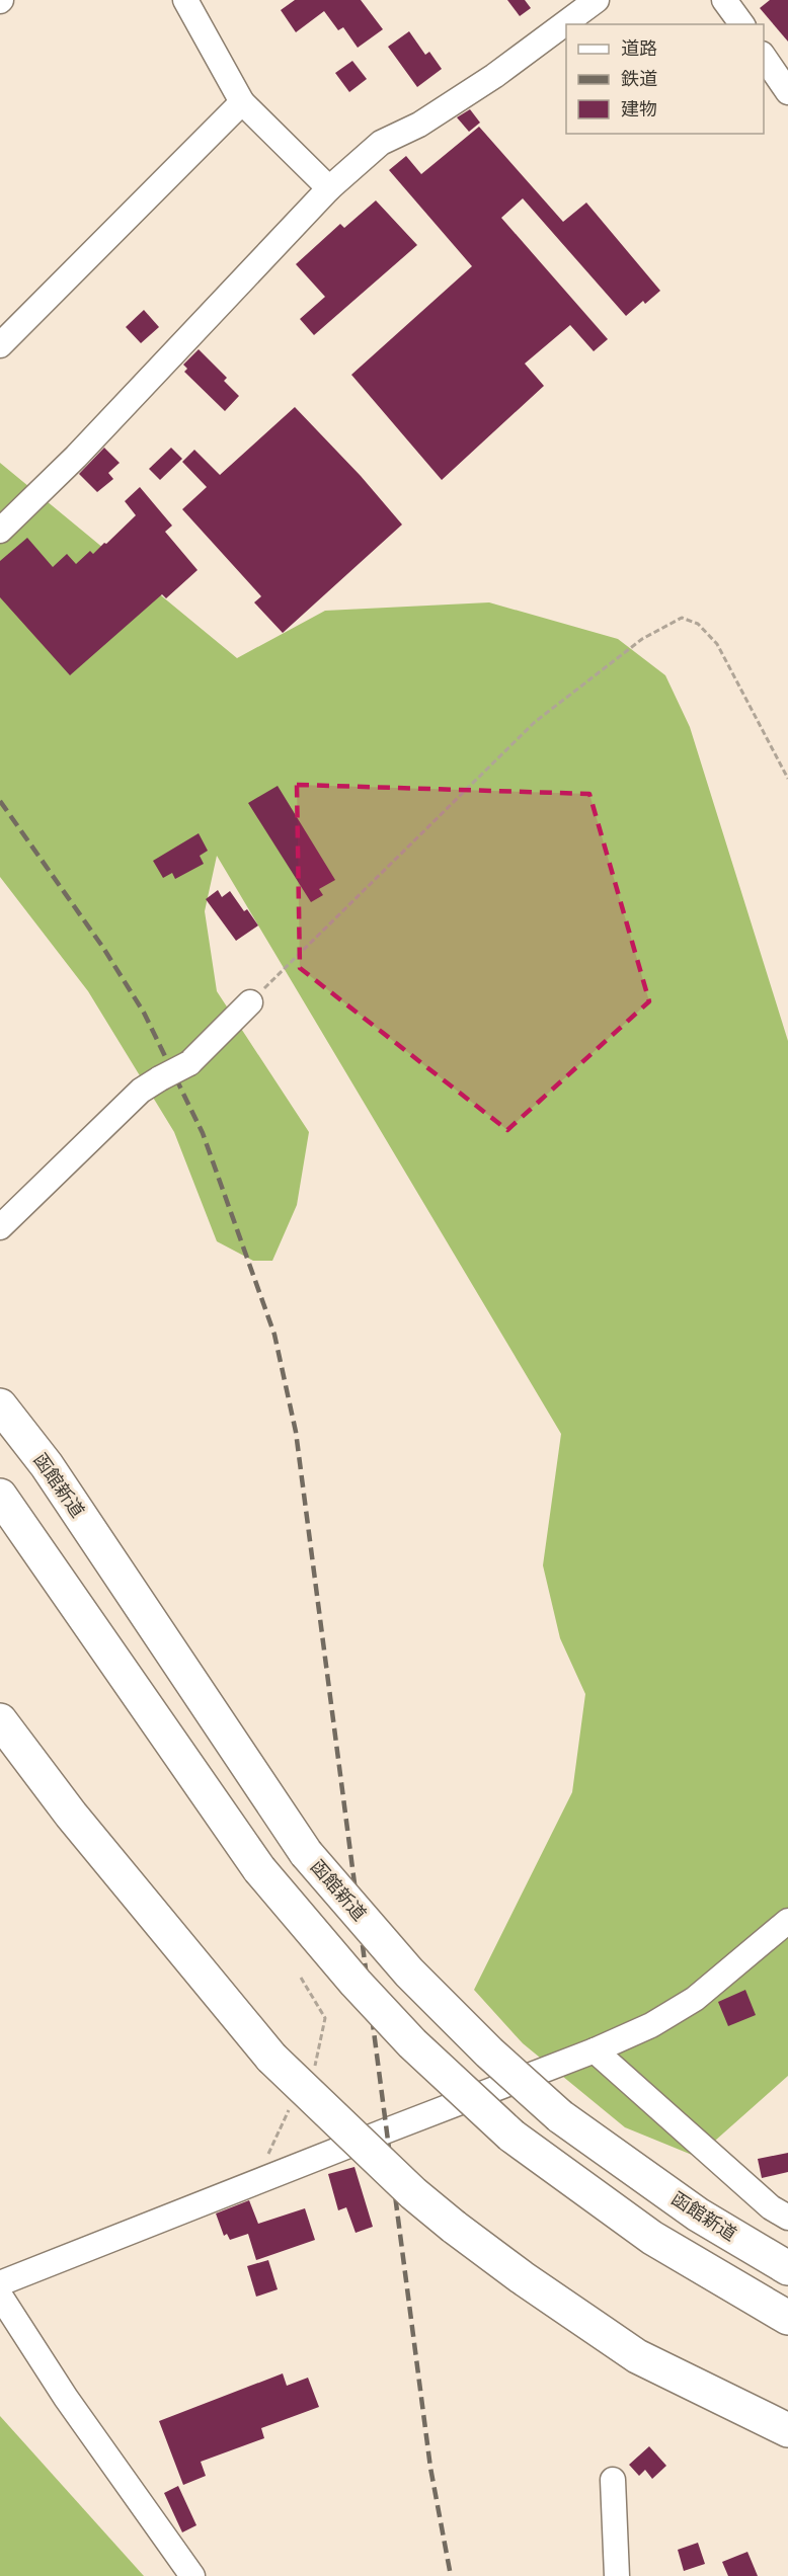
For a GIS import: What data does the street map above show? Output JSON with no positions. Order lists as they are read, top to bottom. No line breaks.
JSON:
{"streets":{"highway":["函館新道"]},"legend":["道路","鉄道","建物"]}
